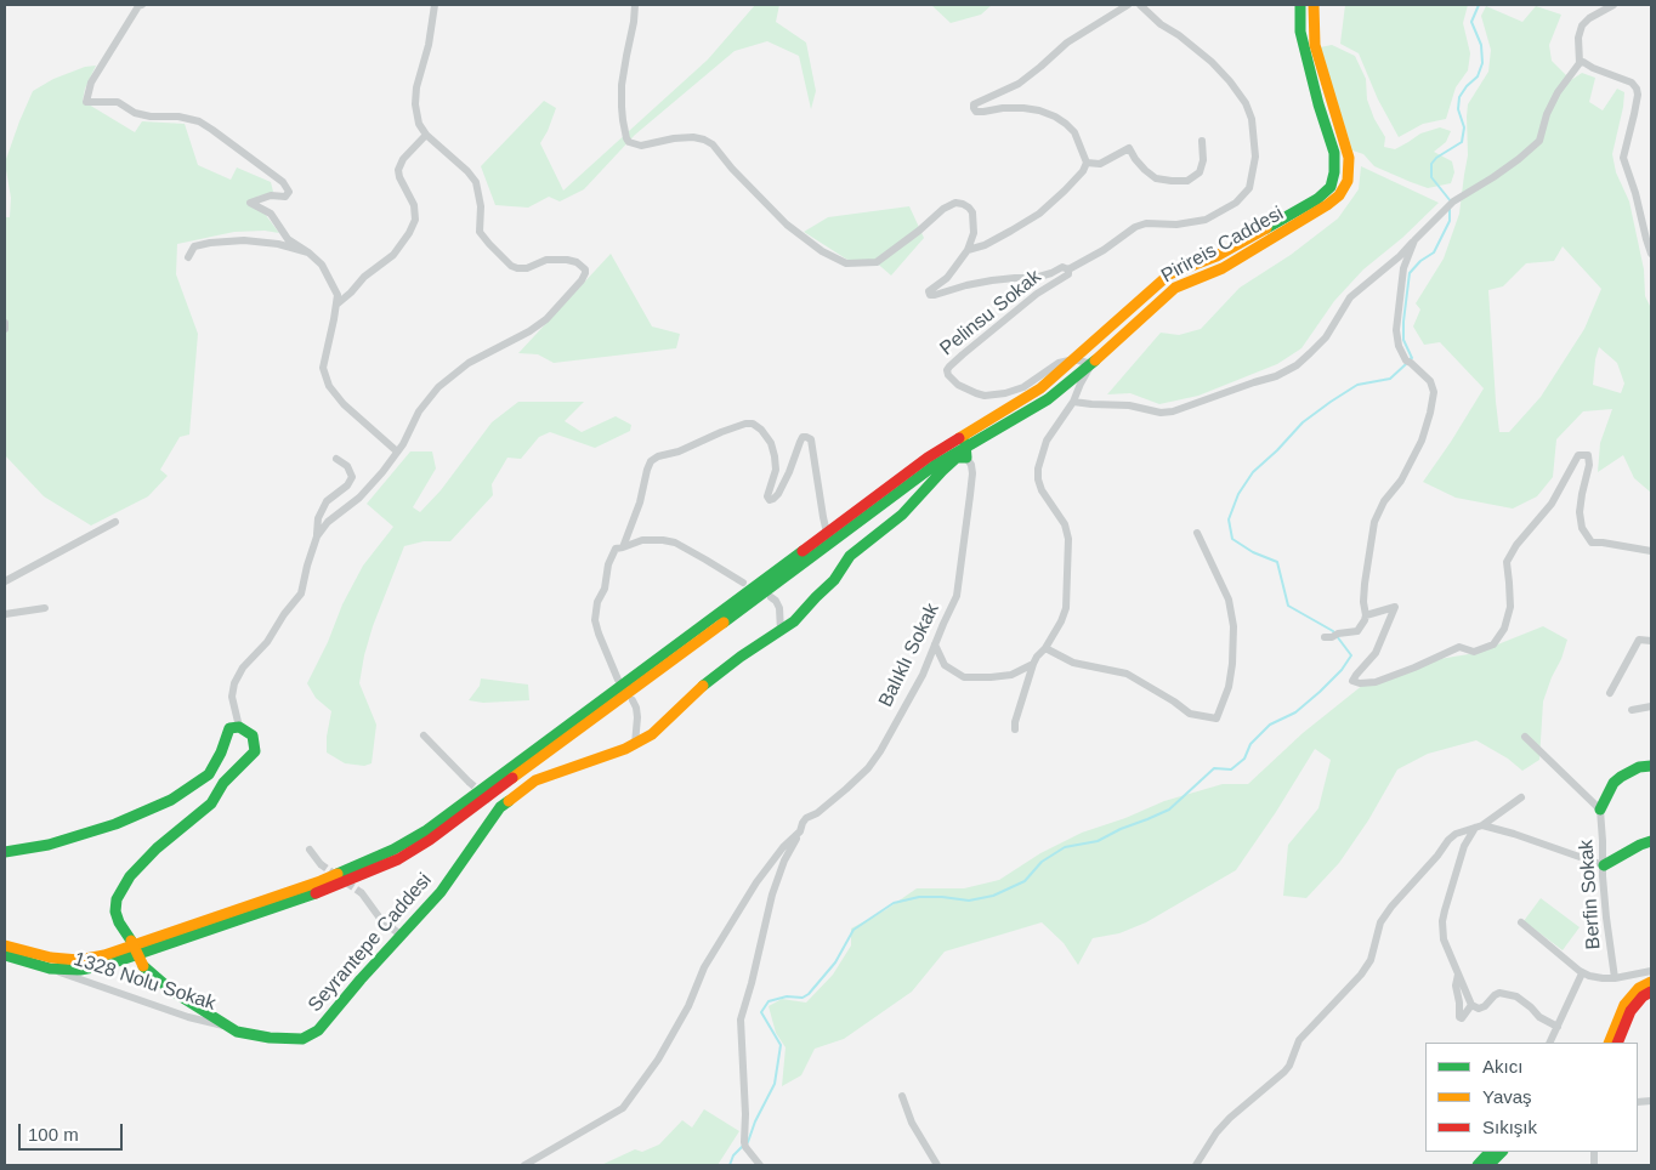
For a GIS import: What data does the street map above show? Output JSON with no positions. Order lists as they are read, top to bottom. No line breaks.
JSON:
{"streets":{"main road":["Pirireis Caddesi","Seyrantepe Caddesi"],"street":["Pelinsu Sokak","Balıklı Sokak","Berfin Sokak","1328 Nolu Sokak"]},"crossings":[["Pirireis Caddesi","Pelinsu Sokak"],["Balıklı Sokak","Seyrantepe Caddesi"],["Seyrantepe Caddesi","1328 Nolu Sokak"]],"legend":["Akıcı","Yavaş","Sıkışık"],"scale_bar":"100 m"}
